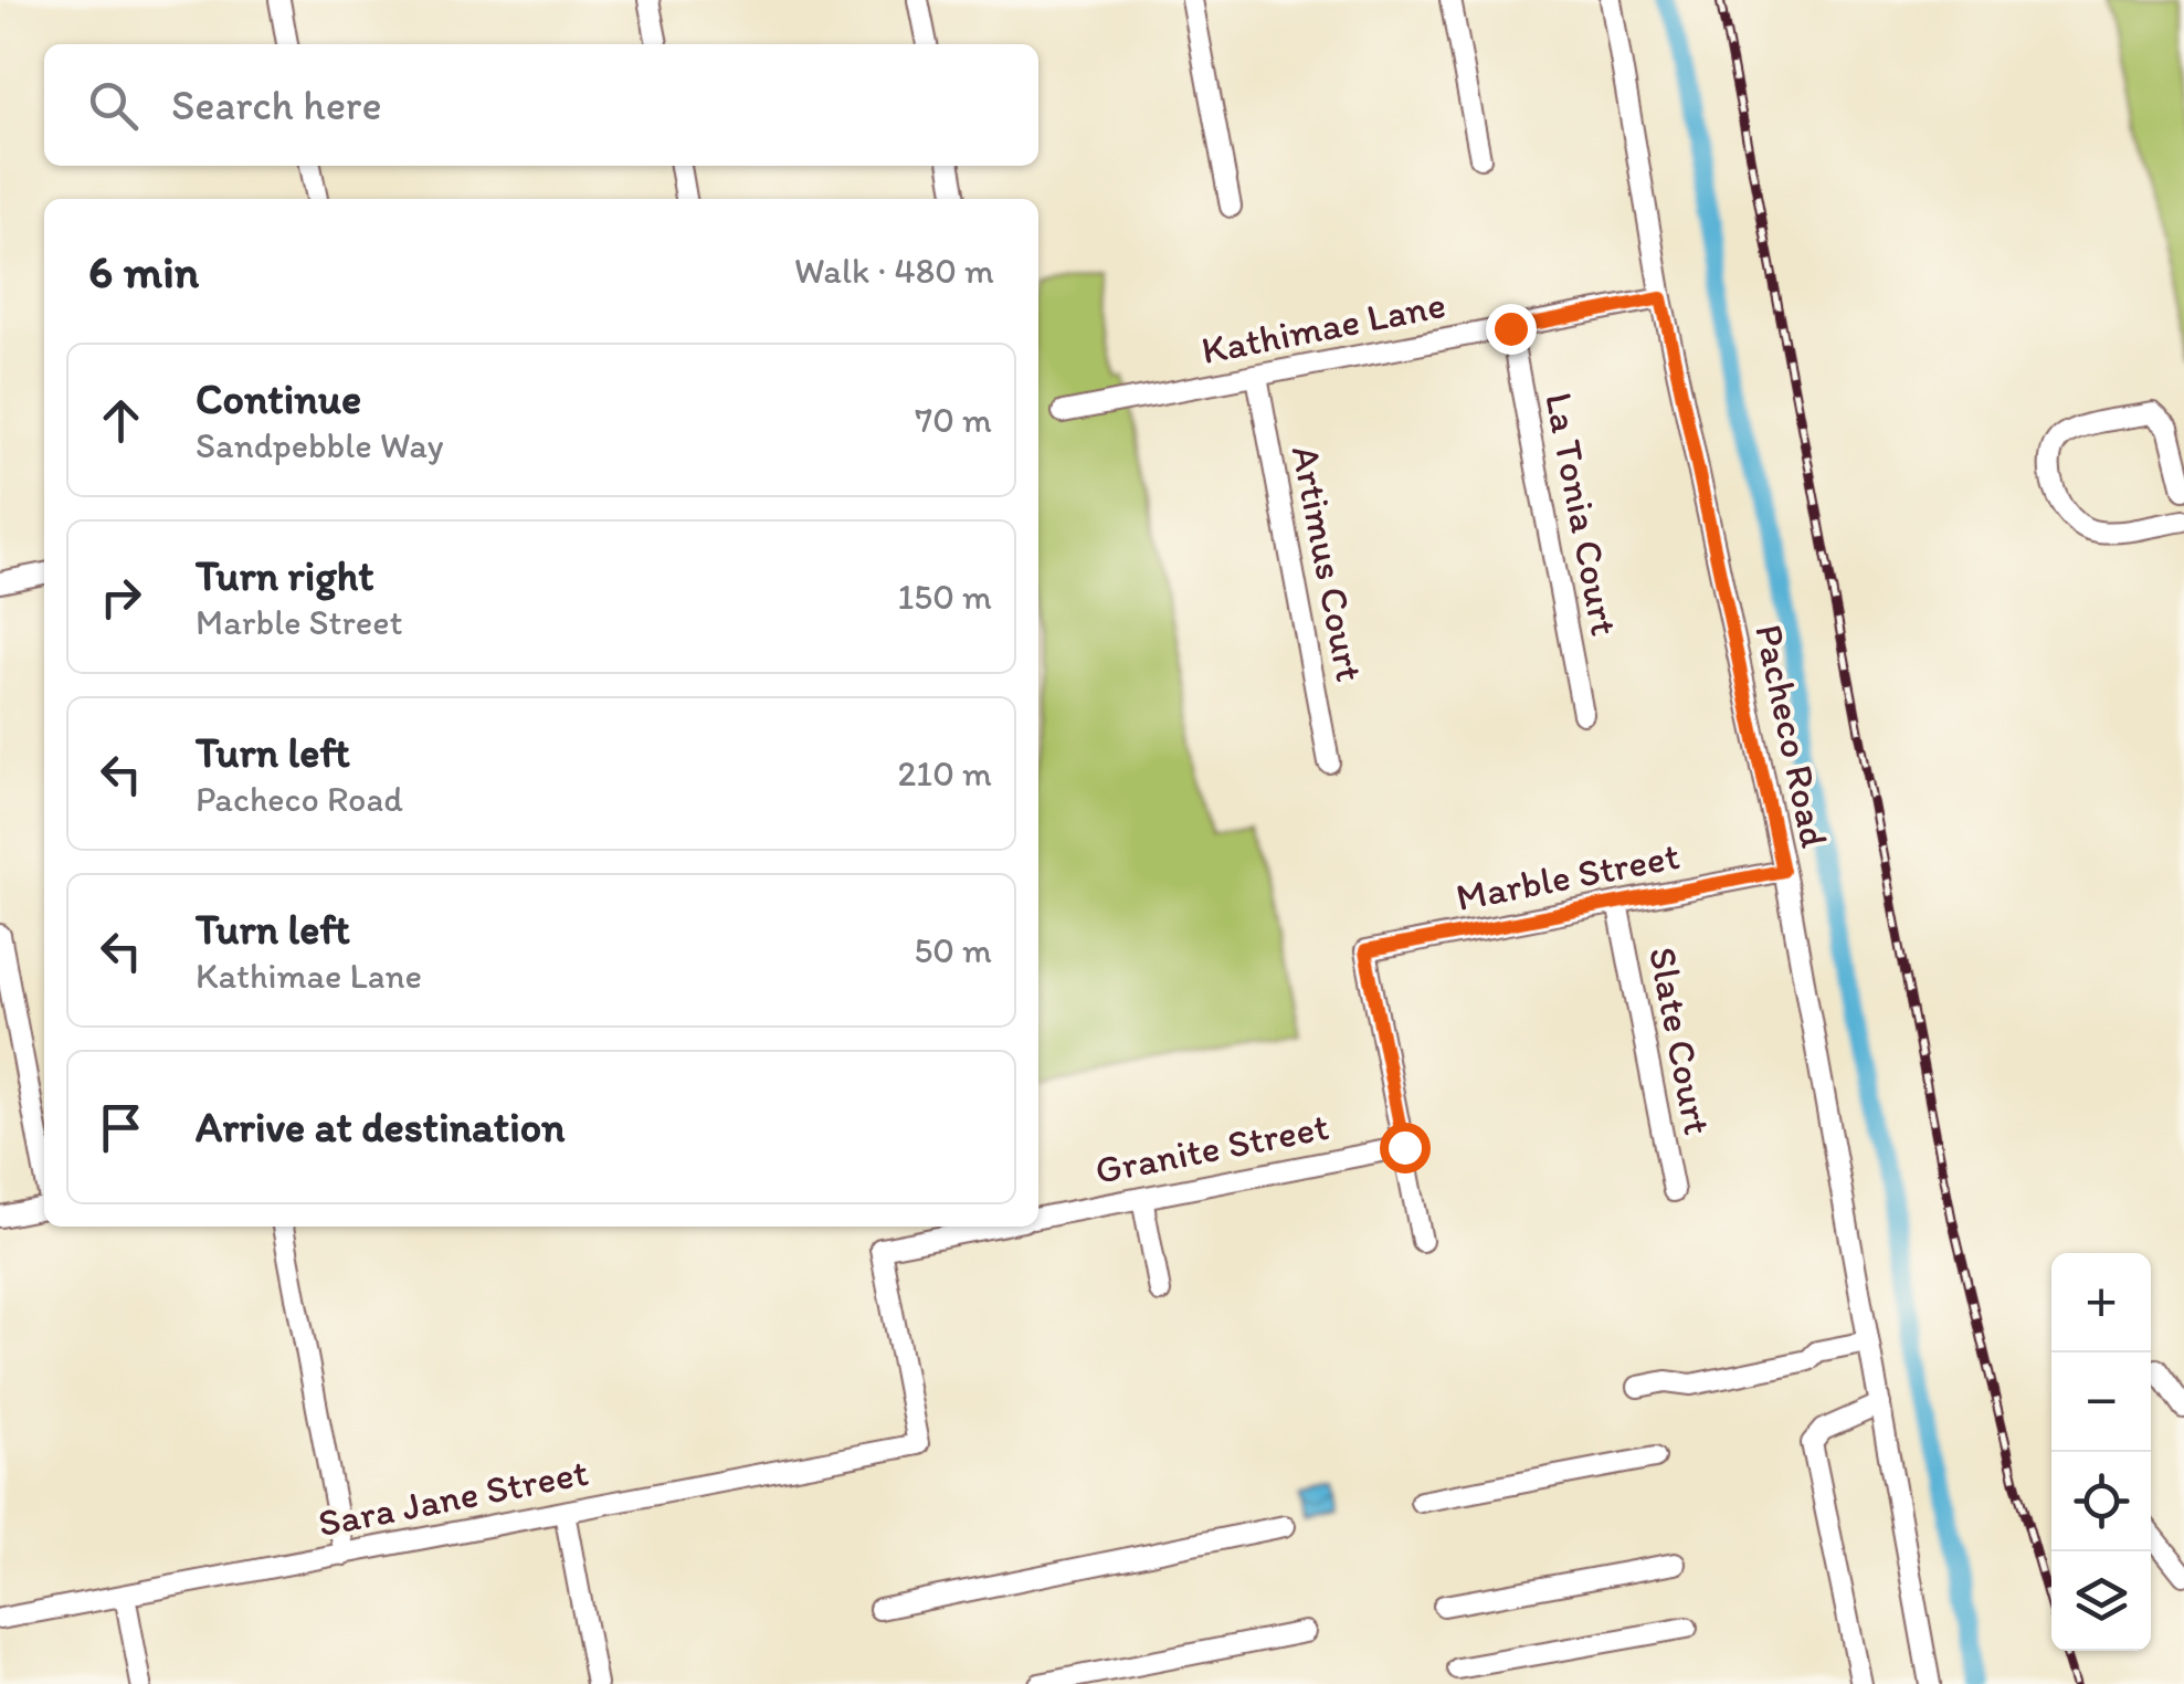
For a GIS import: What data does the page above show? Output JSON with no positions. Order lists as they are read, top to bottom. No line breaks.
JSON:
{"streets":{"street":["Kathimae Lane","La Tonia Court","Artimus Court","Pacheco Road","Marble Street","Slate Court","Granite Street","Sara Jane Street"]},"crossings":[["Kathimae Lane","La Tonia Court"],["Kathimae Lane","Artimus Court"],["Kathimae Lane","Pacheco Road"],["Pacheco Road","Marble Street"],["Marble Street","Slate Court"],["Marble Street","Granite Street"]],"page":{"search":"Search here","heading":["6 min","Walk · 480 m"],"list":[["Continue","Sandpebble Way","70 m"],["Turn right","Marble Street","150 m"],["Turn left","Pacheco Road","210 m"],["Turn left","Kathimae Lane","50 m"],"Arrive at destination"],"map_buttons":["+","−"]}}
